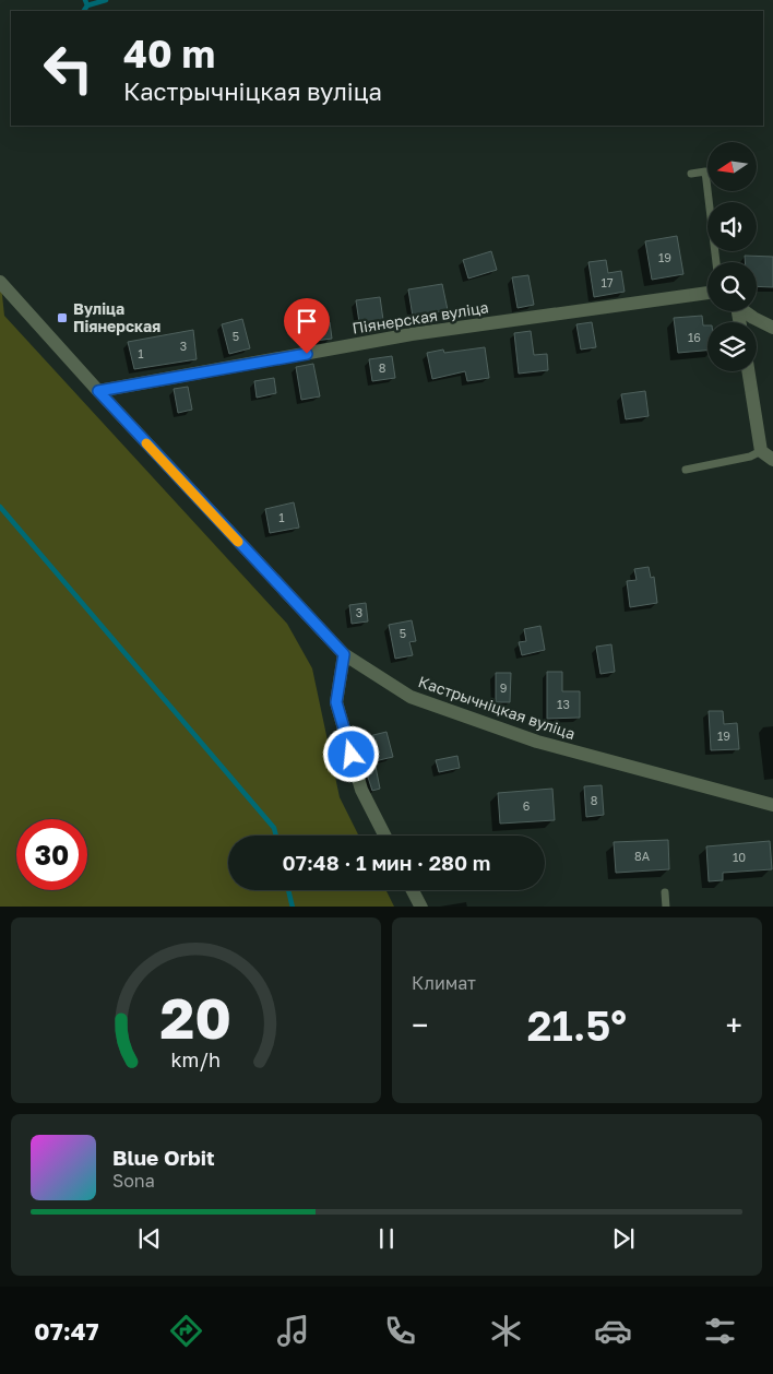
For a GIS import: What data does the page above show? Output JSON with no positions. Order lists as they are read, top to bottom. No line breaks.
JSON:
{"streets":{"street":["Піянерская вуліца","Кастрычніцкая вуліца"]},"crossings":[["Піянерская вуліца","Кастрычніцкая вуліца"]],"places":{"transit":["Вуліца Піянерская"]},"house_numbers":["19","17","5","16","3","1","8","1","3","5","9","13","19","8","6","8А","10"],"north":"left","page":{"turn":["40 m","Кастрычніцкая вуліца"],"limit":"30","trip":"07:48 · 1 мин · 280 m","tile":"Климат","heat":["−","21.5°","+"],"song":["Blue Orbit","Sona"],"tabs":"07:47","gauge":["20","km/h"]}}
